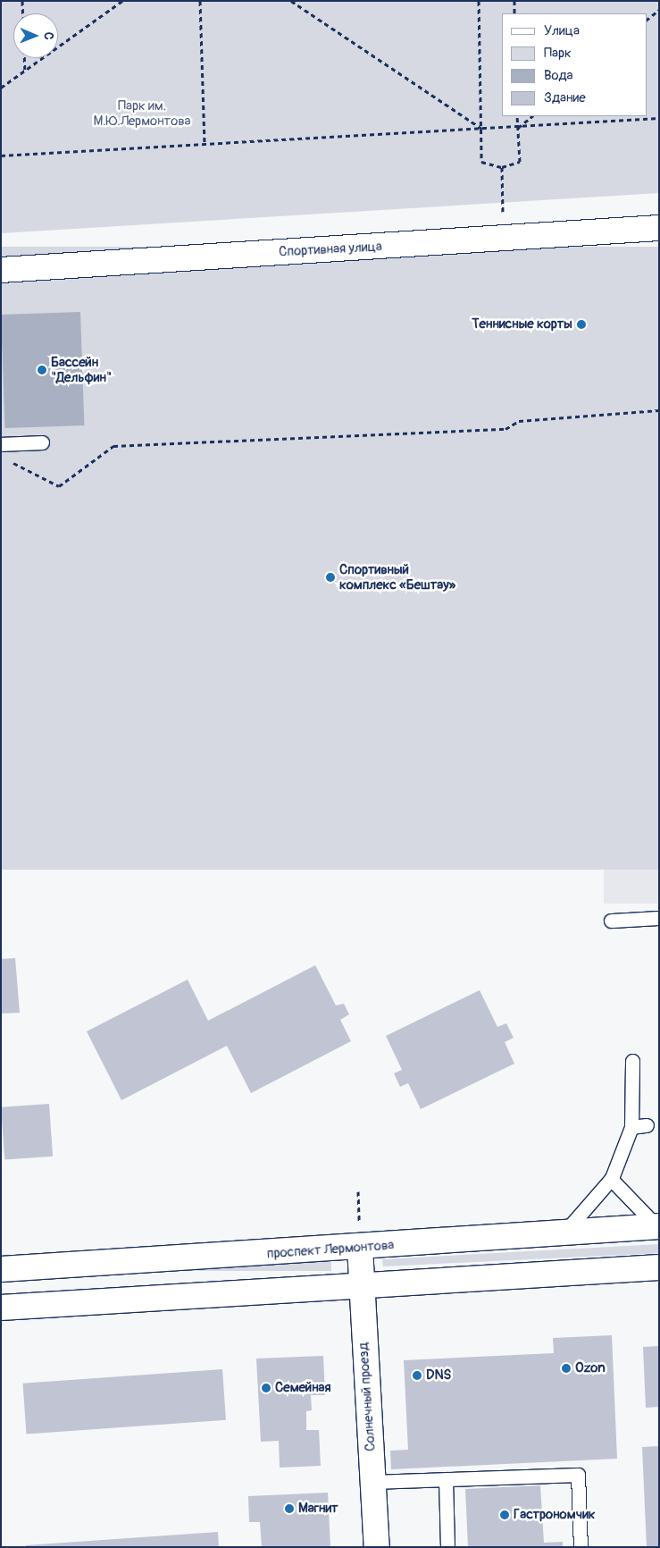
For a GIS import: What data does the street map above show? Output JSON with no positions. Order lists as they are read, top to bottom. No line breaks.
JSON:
{"streets":{"street":["Спортивная улица","проспект Лермонтова","Солнечный проезд"]},"crossings":[["проспект Лермонтова","Солнечный проезд"]],"parks":["Парк им. М.Ю.Лермонтова"],"places":["Теннисные корты","Бассейн \"Дельфин\"","Спортивный комплекс «Бештау»","Ozon","DNS","Семейная","Магнит","Гастрономчик"],"legend":["Улица","Парк","Вода","Здание"],"north":"right"}
